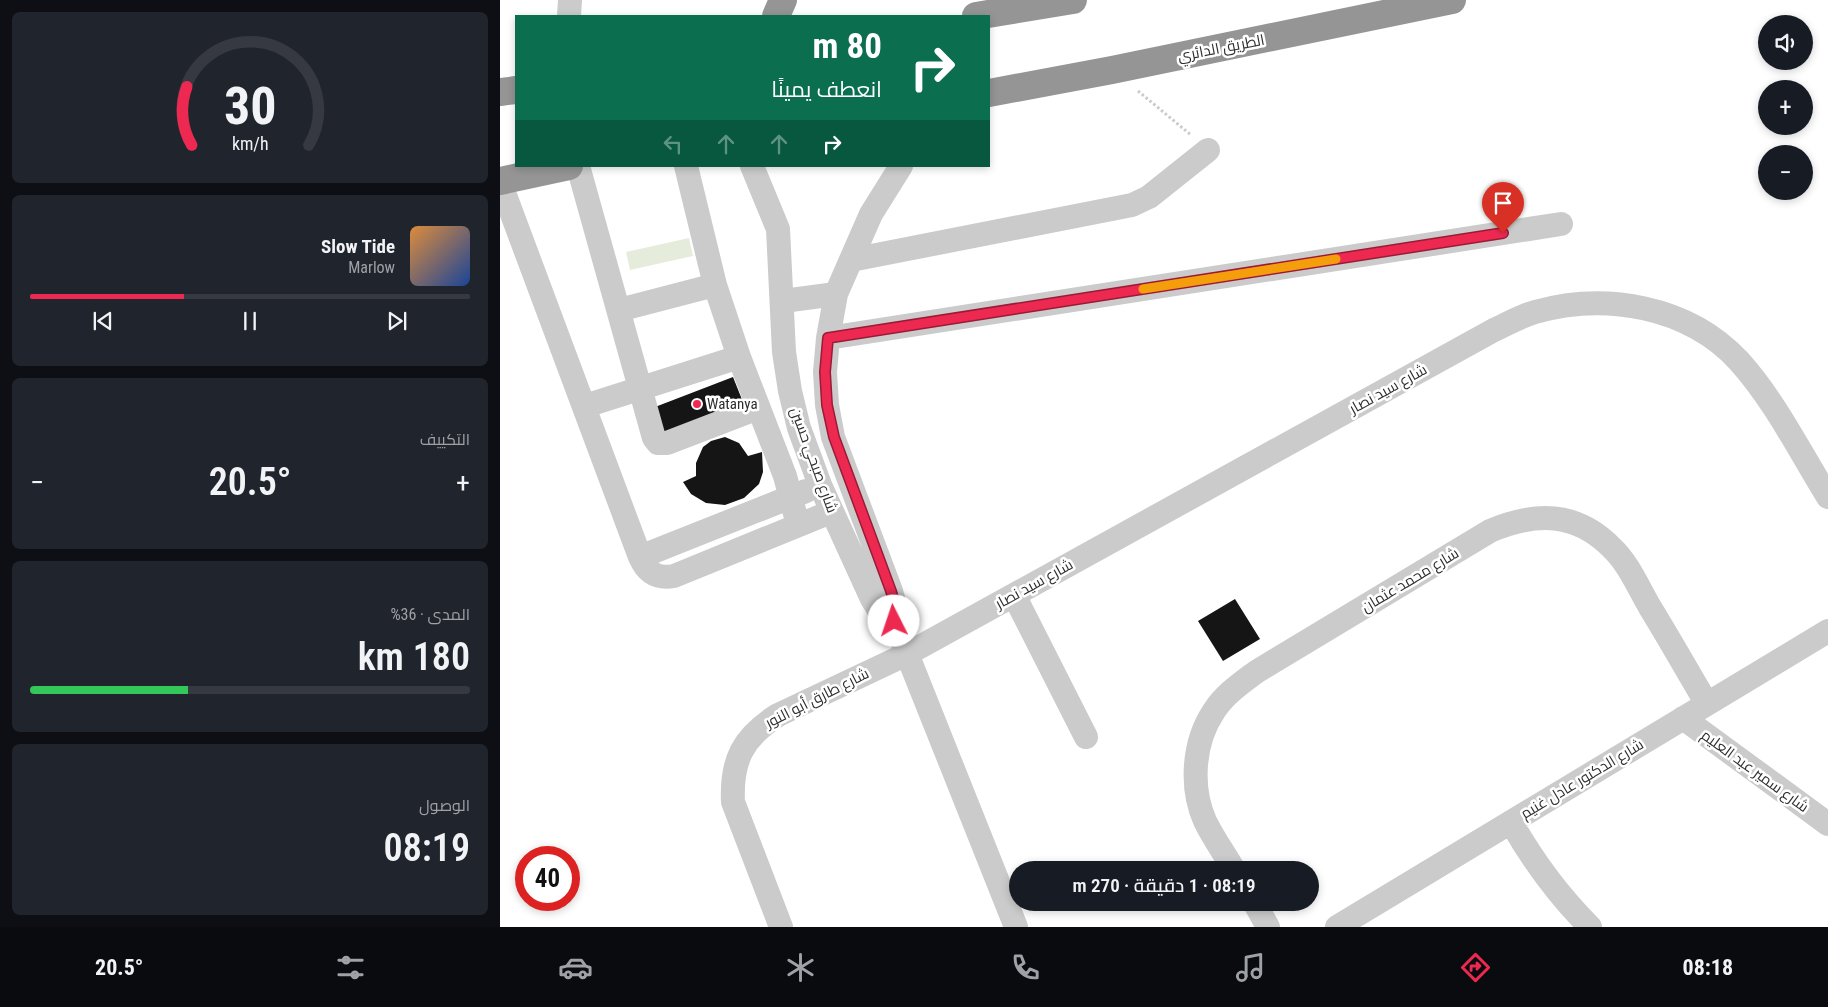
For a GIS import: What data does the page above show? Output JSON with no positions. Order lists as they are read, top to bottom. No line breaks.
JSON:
{"streets":{"highway":["الطريق الدائري"],"street":["شارع سيد نصار","شارع صبحي حسين","شارع محمد عثمان","شارع طارق أبو النور","شارع سمير عبد العليم","شارع الدكتور عادل غنيم"]},"crossings":[["شارع سيد نصار","شارع صبحي حسين"],["شارع سيد نصار","شارع طارق أبو النور"],["شارع صبحي حسين","شارع طارق أبو النور"],["شارع محمد عثمان","شارع الدكتور عادل غنيم"],["شارع سمير عبد العليم","شارع الدكتور عادل غنيم"]],"places":["Watanya"],"page":{"map_buttons":["+","−"],"turn":["80 m","انعطف يمينًا"],"song":["Slow Tide","Marlow"],"tile":["التكييف",["المدى · 36%","180 km"],["الوصول","08:19"]],"heat":["−","20.5°","+"],"limit":"40","trip":"08:19 · 1 دقيقة · 270 m","tabs":["08:18","20.5°"],"gauge":["30","km/h"]}}
